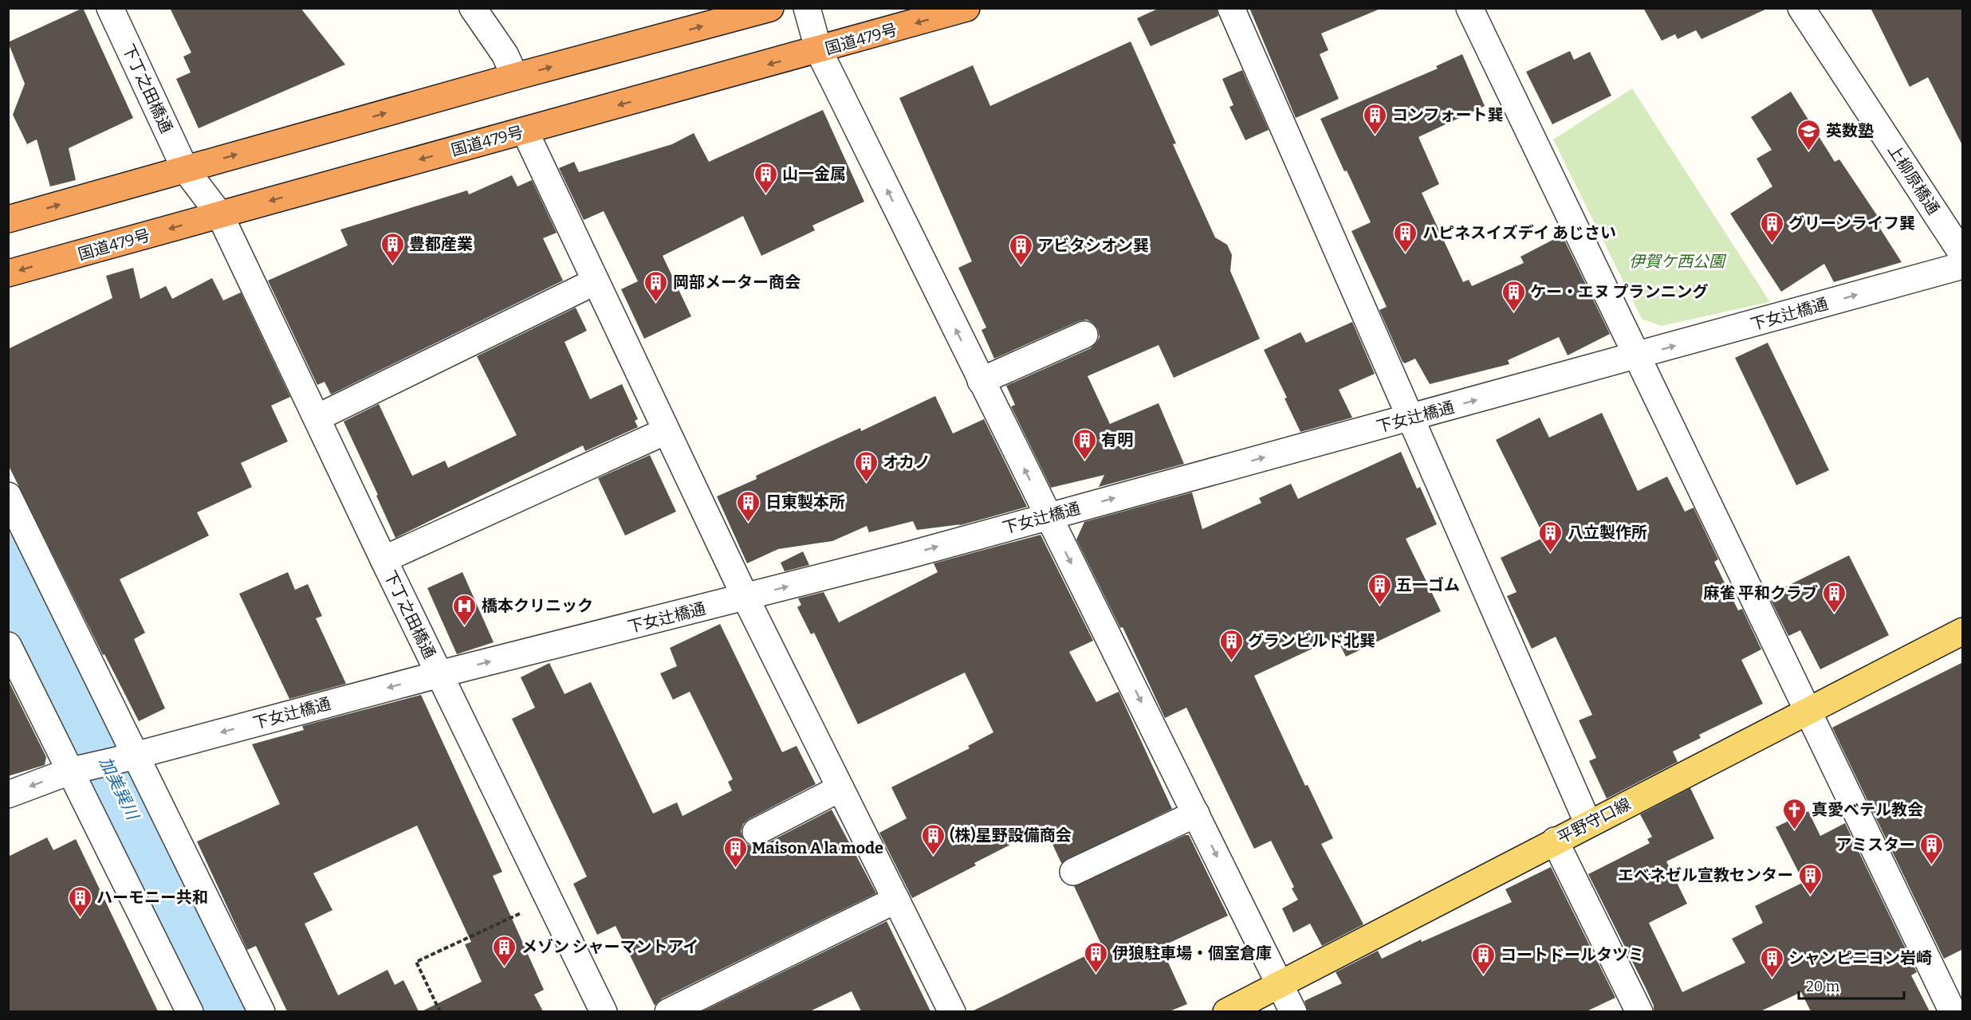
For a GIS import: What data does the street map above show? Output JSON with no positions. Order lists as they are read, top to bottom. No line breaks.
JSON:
{"streets":{"highway":["国道479号"],"main road":["平野守口線"],"street":["下丁之田橋通","上柳原橋通","下女辻橋通"]},"crossings":[["国道479号","下丁之田橋通"],["下丁之田橋通","下女辻橋通"]],"water":["加美巽川"],"parks":["伊賀ケ西公園"],"places":{"building":["コンフォート巽","山一金属","グリーンライフ巽","ハピネスイズデイ あじさい","豊都産業","アビタシオン巽","岡部メーター商会","ケー・エヌ プランニング","有明","オカノ","日東製本所","八立製作所","五一ゴム","麻雀 平和クラブ","グランビルド北巽","(株)星野設備商会","アミスター","Maison A la mode","エベネゼル宣教センター","ハーモニー共和","メゾン シャーマントアイ","伊狼駐車場・個室倉庫","コートドールタツミ","シャンピニヨン岩崎"],"school or university":["英数塾"],"hospital":["橋本クリニック"],"church":["真愛ベテル教会"]},"scale_bar":"20 m"}
